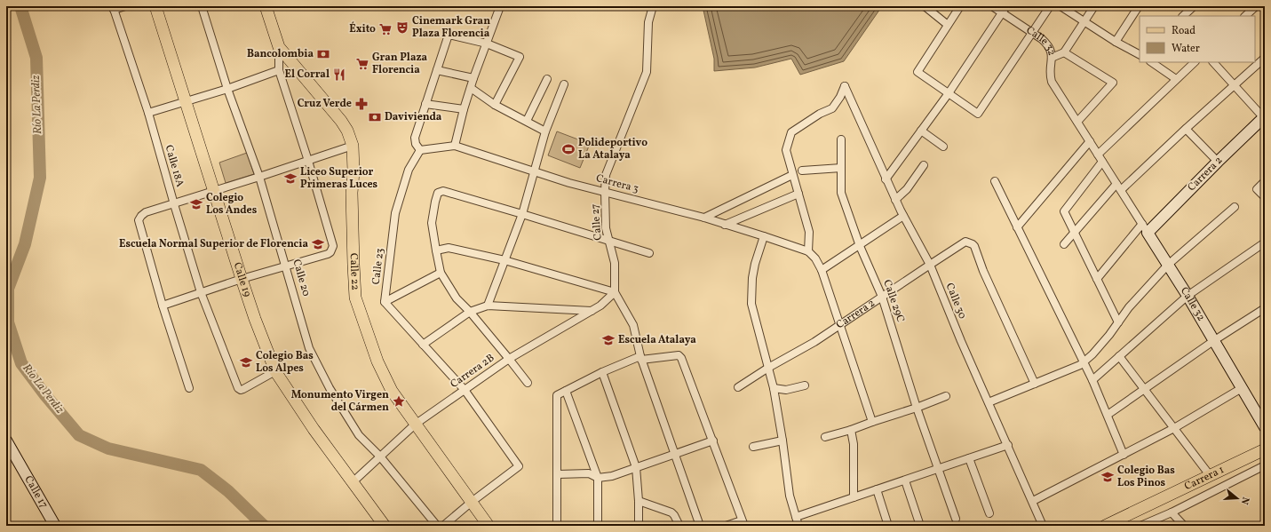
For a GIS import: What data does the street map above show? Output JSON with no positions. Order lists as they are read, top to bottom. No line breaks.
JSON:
{"streets":{"main road":["Calle 22","Calle 19","Carrera 1"],"street":["Calle 32","Calle 18A","Carrera 2","Carrera 3","Calle 27","Calle 23","Calle 20","Calle 29C","Calle 30","Carrera 2B","Calle 17"]},"crossings":[["Calle 32","Carrera 2"],["Calle 18A","Calle 19"],["Carrera 2","Calle 29C"],["Carrera 2","Calle 30"],["Carrera 3","Calle 27"],["Carrera 3","Calle 23"],["Calle 27","Carrera 2B"],["Calle 22","Carrera 2B"],["Calle 20","Carrera 2B"],["Calle 19","Carrera 2B"]],"water":["Río La Perdiz"],"places":{"theatre":["Cinemark Gran Plaza Florencia"],"supermarket":["Éxito","Gran Plaza Florencia"],"bank":["Bancolombia","Davivienda"],"restaurant":["El Corral"],"pharmacy":["Cruz Verde"],"sports":["Polideportivo La Atalaya"],"school or university":["Liceo Superior Primeras Luces","Colegio Los Andes","Escuela Normal Superior de Florencia","Escuela Atalaya","Colegio Bas Los Alpes","Colegio Bas Los Pinos"],"place":["Monumento Virgen del Cármen"]},"legend":["Road","Water"],"north":"right"}
